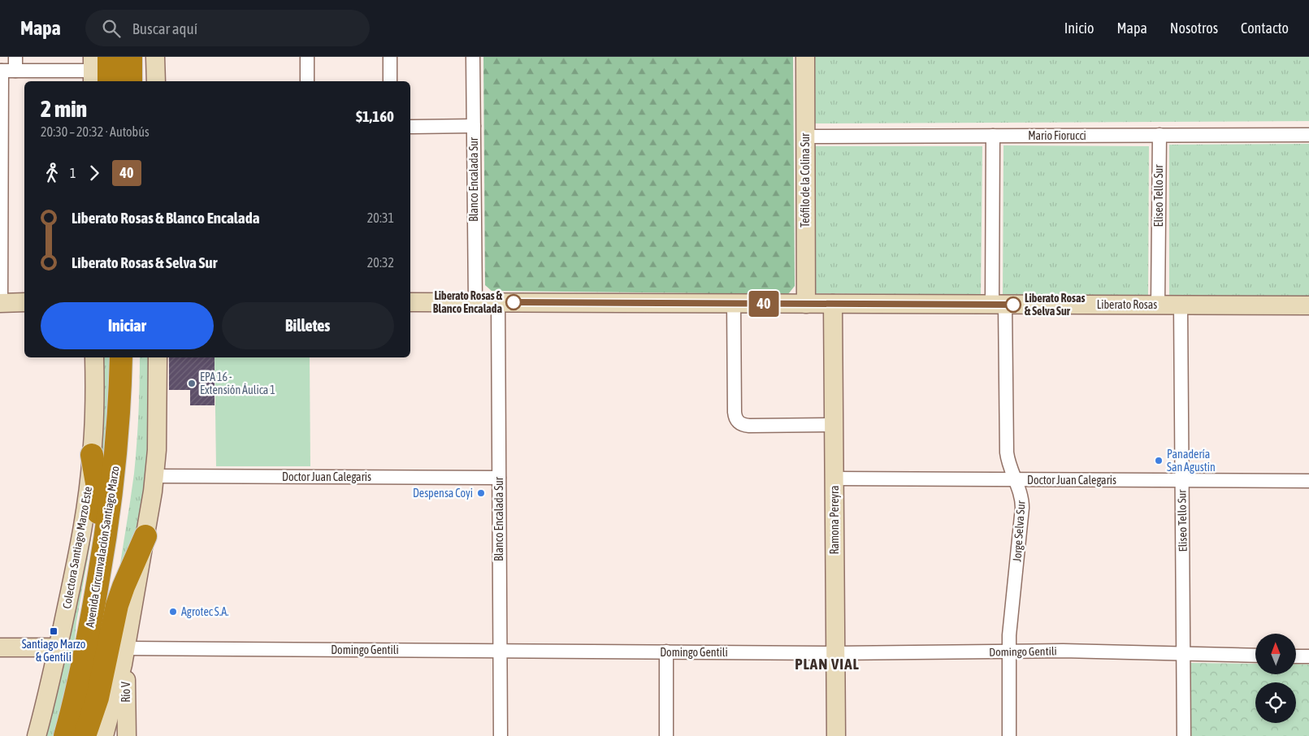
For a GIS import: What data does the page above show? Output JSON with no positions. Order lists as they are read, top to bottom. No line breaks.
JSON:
{"streets":{"highway":["Avenida Circunvalación Santiago Marzo"],"street":["Mario Fiorucci","Blanco Encalada Sur","Teófilo de la Colina Sur","Eliseo Tello Sur","Liberato Rosas","Doctor Juan Calegaris","Ramona Pereyra","Jorge Selva Sur","Colectora Santiago Marzo Este","Domingo Gentili","Río V"]},"crossings":[["Mario Fiorucci","Teófilo de la Colina Sur"],["Mario Fiorucci","Eliseo Tello Sur"],["Mario Fiorucci","Jorge Selva Sur"],["Blanco Encalada Sur","Liberato Rosas"],["Blanco Encalada Sur","Doctor Juan Calegaris"],["Blanco Encalada Sur","Domingo Gentili"],["Teófilo de la Colina Sur","Liberato Rosas"],["Eliseo Tello Sur","Liberato Rosas"],["Eliseo Tello Sur","Doctor Juan Calegaris"],["Eliseo Tello Sur","Domingo Gentili"],["Liberato Rosas","Ramona Pereyra"],["Liberato Rosas","Jorge Selva Sur"],["Doctor Juan Calegaris","Ramona Pereyra"],["Doctor Juan Calegaris","Jorge Selva Sur"],["Ramona Pereyra","Domingo Gentili"],["Jorge Selva Sur","Domingo Gentili"],["Domingo Gentili","Río V"]],"districts":["PLAN VIAL"],"places":{"other":["Liberato Rosas & Blanco Encalada","Liberato Rosas & Selva Sur","EPA 16 - Extensión Áulica 1","Panadería San Agustin","Despensa Coyi","Agrotec S.A."],"transit":["Santiago Marzo & Gentili"]},"lines":["bus line 40"],"north":"top","page":{"header":"Mapa","search":"Buscar aquí","nav":["Inicio","Mapa","Nosotros","Contacto"],"on_map":"40","heading":["2 min","20:30 – 20:32 · Autobús","$1,160"],"legs":["1","40"],"list":[{"name":"Liberato Rosas & Blanco Encalada","value":"20:31"},{"name":"Liberato Rosas & Selva Sur","value":"20:32"}],"buttons":["Iniciar","Billetes"]}}
